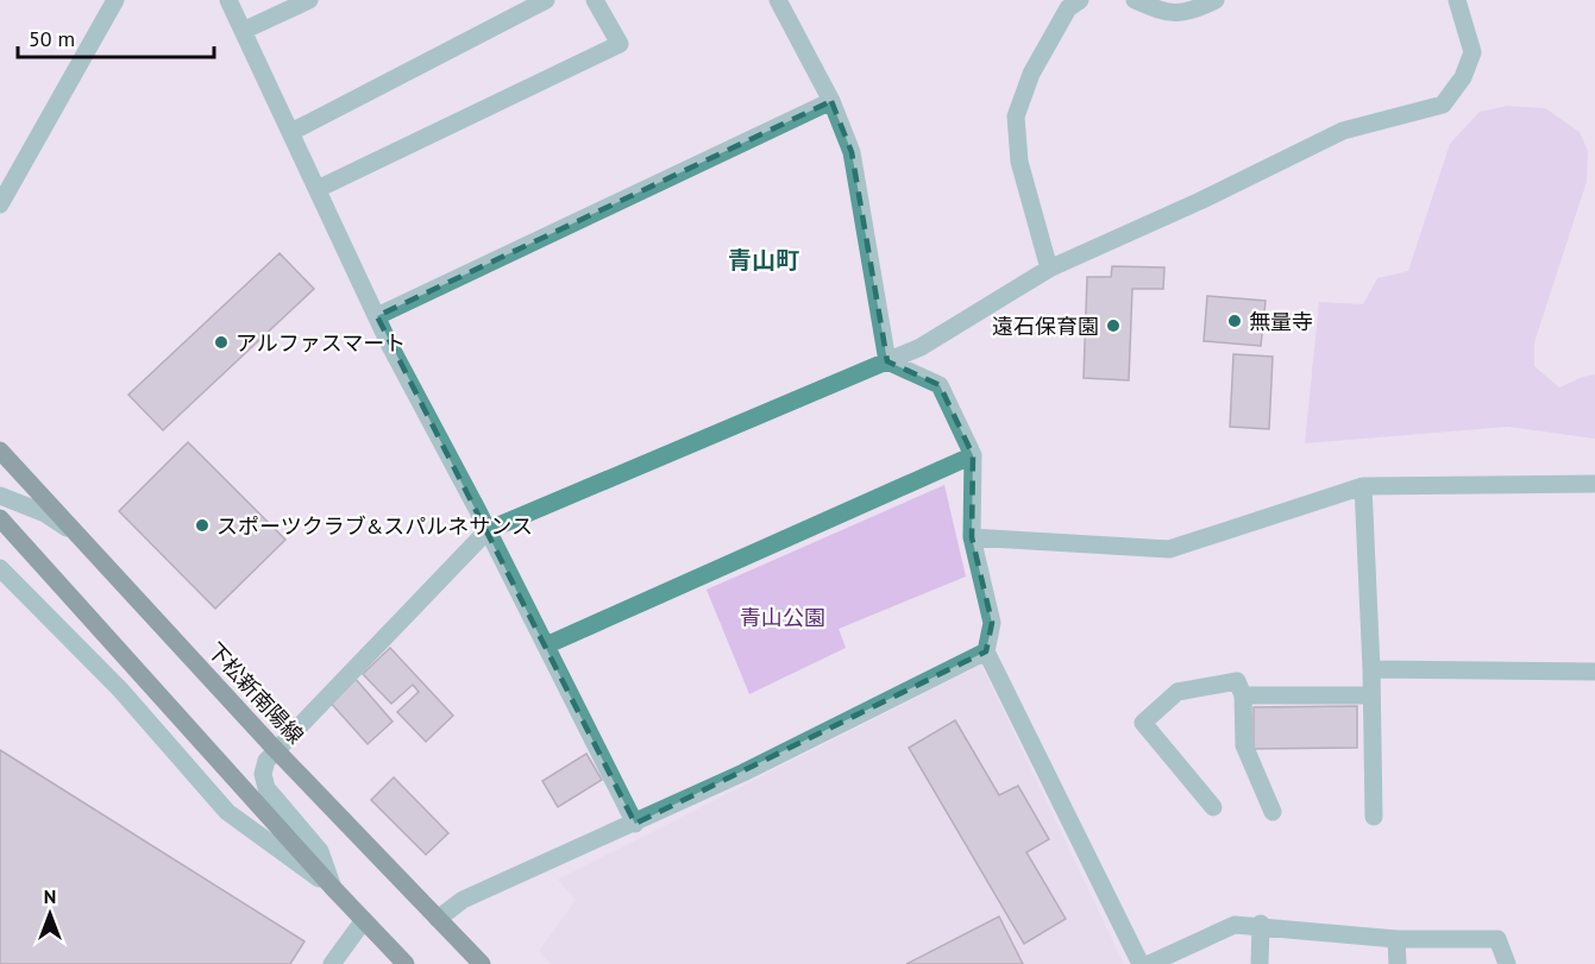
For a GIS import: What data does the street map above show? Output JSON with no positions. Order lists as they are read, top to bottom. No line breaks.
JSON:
{"streets":{"main road":["下松新南陽線"]},"districts":["青山町"],"parks":["青山公園"],"places":["無量寺","遠石保育園","アルファスマート","スポーツクラブ&スパルネサンス"],"scale_bar":"50 m","north":"top"}
